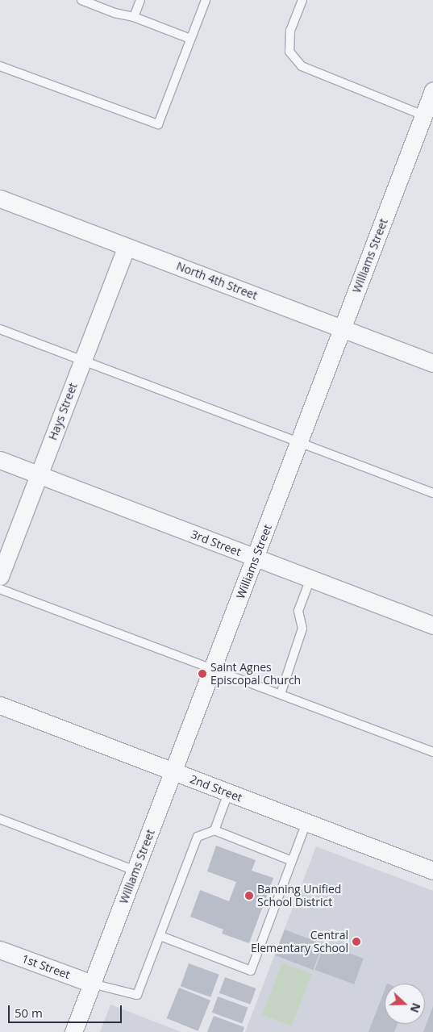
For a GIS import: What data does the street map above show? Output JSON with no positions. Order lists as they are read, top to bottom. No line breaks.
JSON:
{"streets":{"street":["Williams Street","North 4th Street","Hays Street","3rd Street","2nd Street","1st Street"]},"crossings":[["Williams Street","North 4th Street"],["Williams Street","3rd Street"],["Williams Street","2nd Street"],["Williams Street","1st Street"],["North 4th Street","Hays Street"],["Hays Street","3rd Street"]],"places":["Saint Agnes Episcopal Church","Banning Unified School District","Central Elementary School"],"scale_bar":"50 m","north":"right"}
